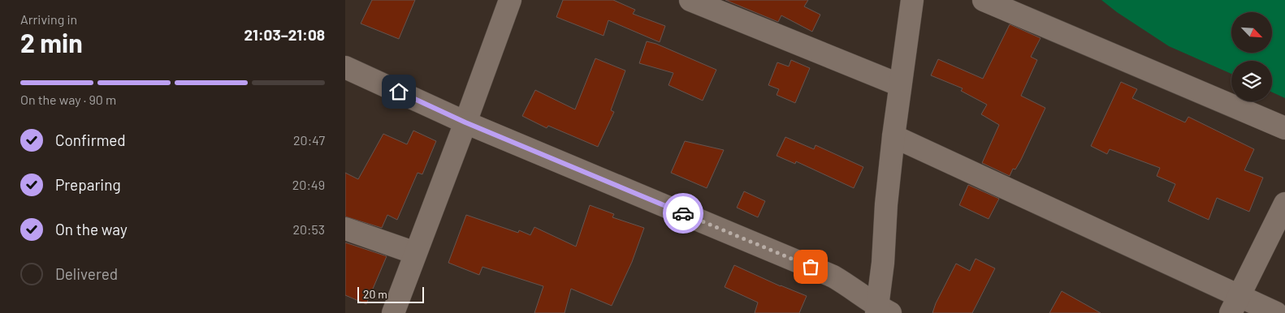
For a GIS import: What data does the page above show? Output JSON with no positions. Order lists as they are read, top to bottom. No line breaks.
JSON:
{"scale_bar":"20 m","north":"bottom right","page":{"heading":["2 min","Arriving in","21:03–21:08"],"bar":"On the way · 90 m","list":[["Confirmed","20:47"],["Preparing","20:49"],["On the way","20:53"],"Delivered"],"scale":"20 m"}}
